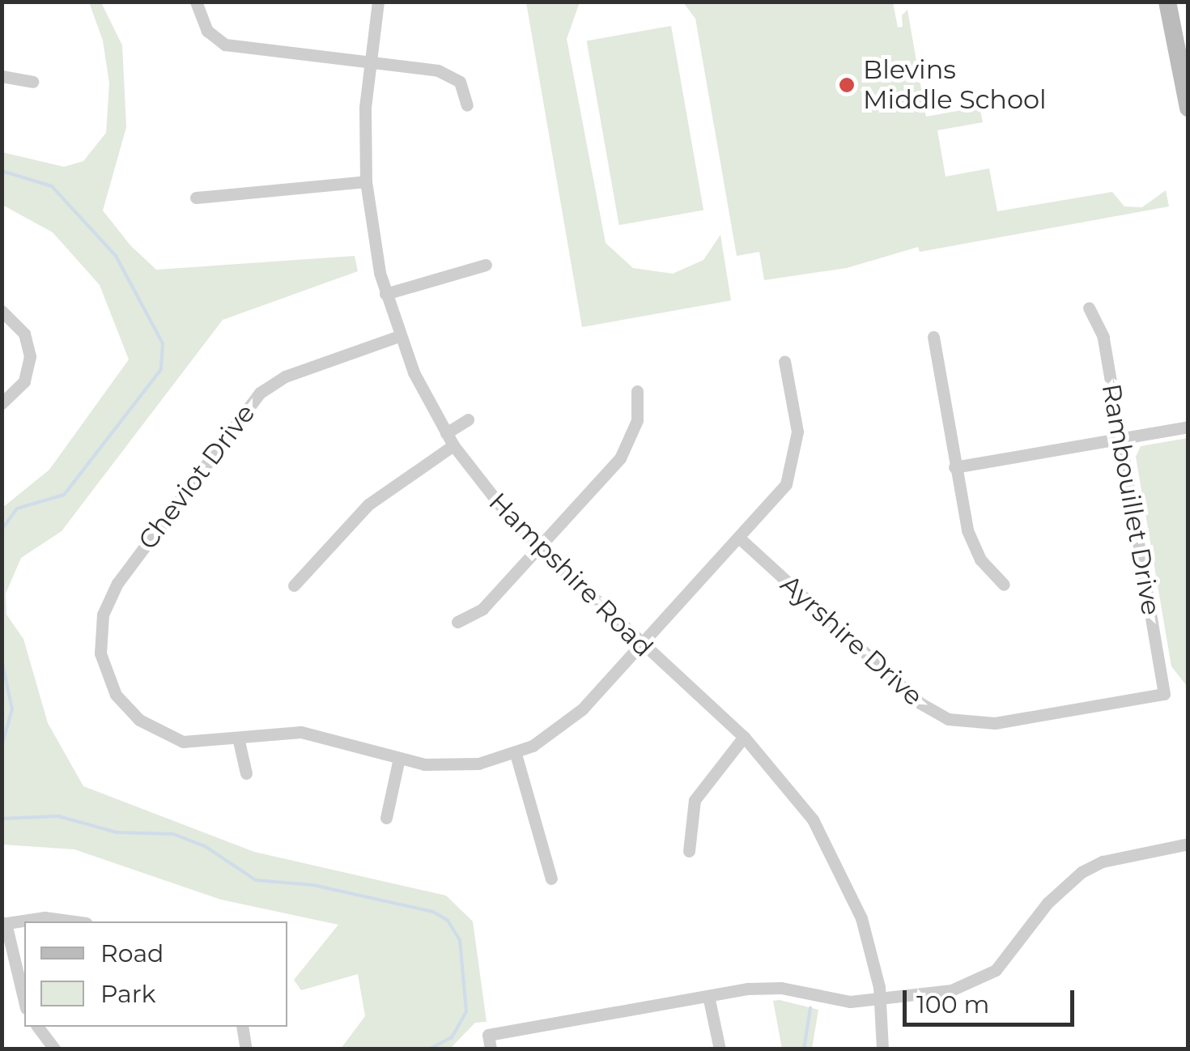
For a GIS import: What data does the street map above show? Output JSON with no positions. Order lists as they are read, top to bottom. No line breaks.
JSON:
{"streets":{"street":["Cheviot Drive","Rambouillet Drive","Hampshire Road","Ayrshire Drive"]},"crossings":[["Cheviot Drive","Hampshire Road"],["Rambouillet Drive","Ayrshire Drive"]],"places":["Blevins Middle School"],"legend":["Road","Park"],"scale_bar":"100 m"}
